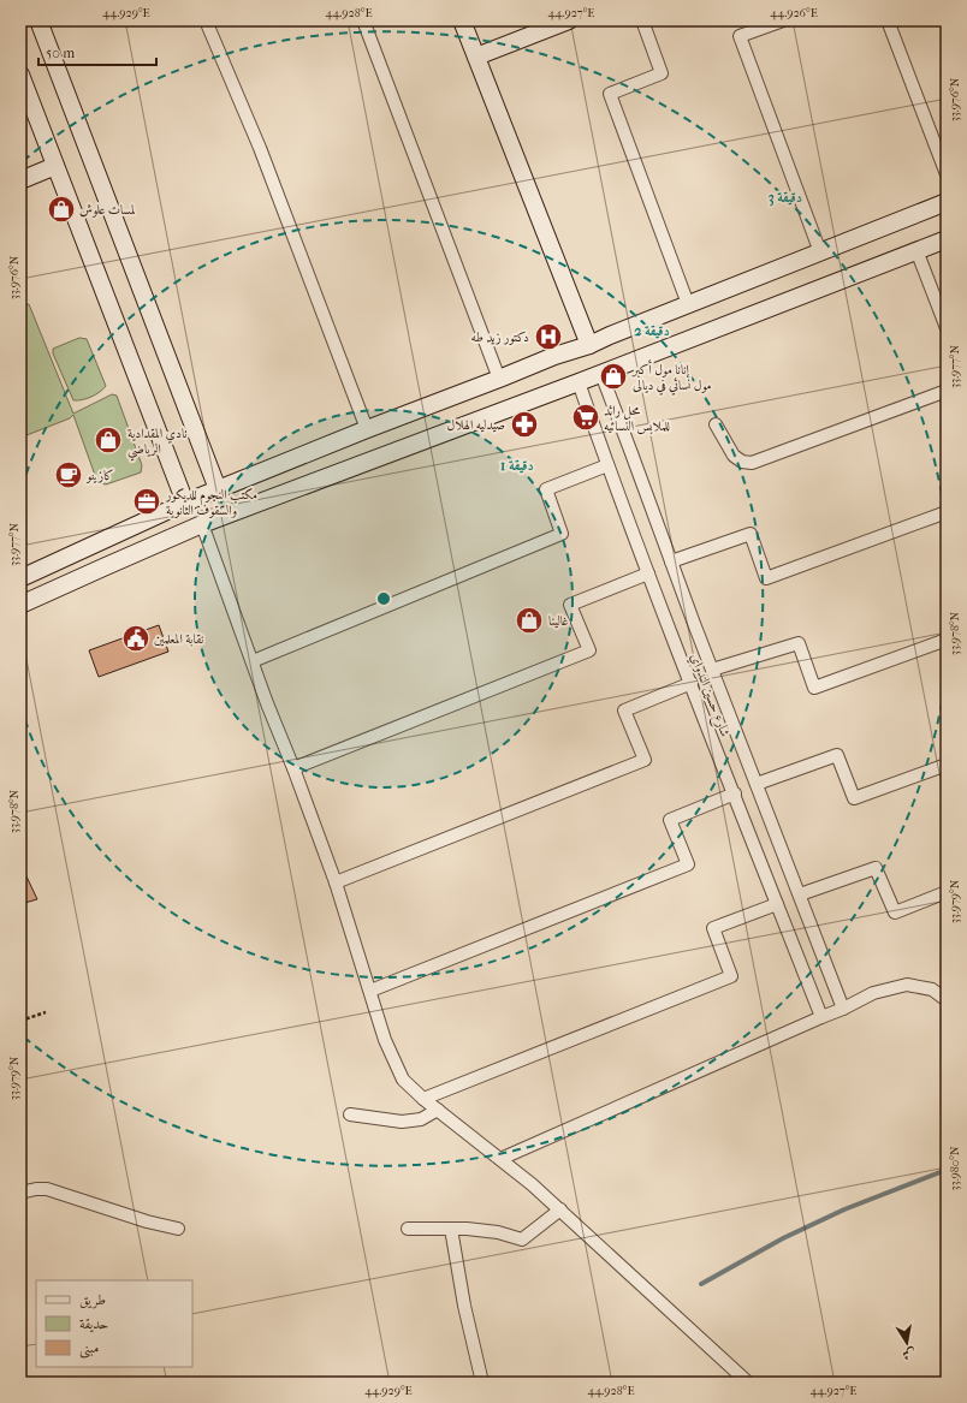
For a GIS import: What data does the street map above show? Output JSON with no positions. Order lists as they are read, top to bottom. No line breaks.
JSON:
{"streets":{"street":["شارع حسين الندواي"]},"places":{"shop":["لمسات علوش","إنانا مول أكبر مول نسائي في ديالى","نادي المقدادية الرياضي","غالينا"],"hospital":["دكتور زيد طه"],"supermarket":["محل رائد للملابس النسائيه"],"pharmacy":["صيدليه الهلال"],"cafe":["كازينو"],"office":["مكتب النجوم للديكور والسقوف الثانوية"],"public building":["نقابة المعلمين"]},"legend":["طريق","حديقة","مبنى"],"scale_bar":"50 m","north":"bottom","coordinates":["44.929°E","44.928°E","44.927°E","44.926°E","33.976°N","33.977°N","33.978°N","33.979°N","33.980°N"],"rings":["3 دقيقة","2 دقيقة","1 دقيقة"]}
